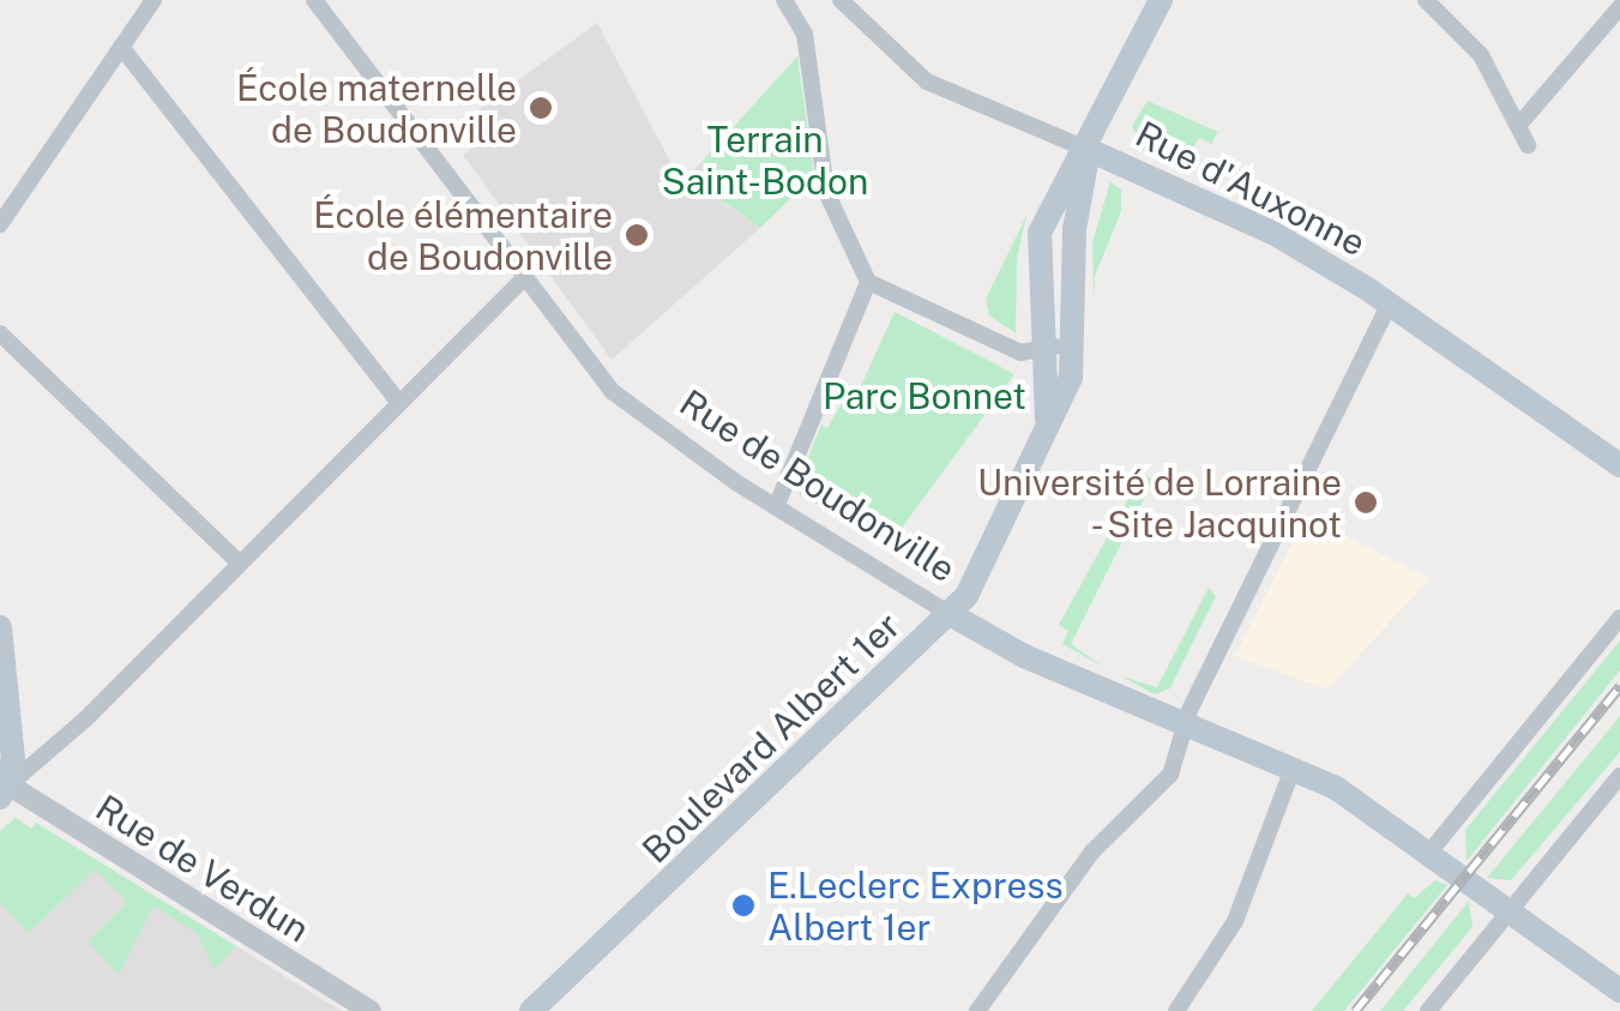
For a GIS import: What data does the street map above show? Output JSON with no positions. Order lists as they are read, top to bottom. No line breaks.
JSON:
{"streets":{"main road":["Rue d'Auxonne","Rue de Boudonville","Boulevard Albert 1er"],"street":["Rue de Verdun"]},"crossings":[["Rue d'Auxonne","Boulevard Albert 1er"],["Rue de Boudonville","Boulevard Albert 1er"]],"parks":["Terrain Saint-Bodon","Parc Bonnet"],"places":["École maternelle de Boudonville","École élémentaire de Boudonville","Université de Lorraine - Site Jacquinot","E.Leclerc Express Albert 1er"]}
